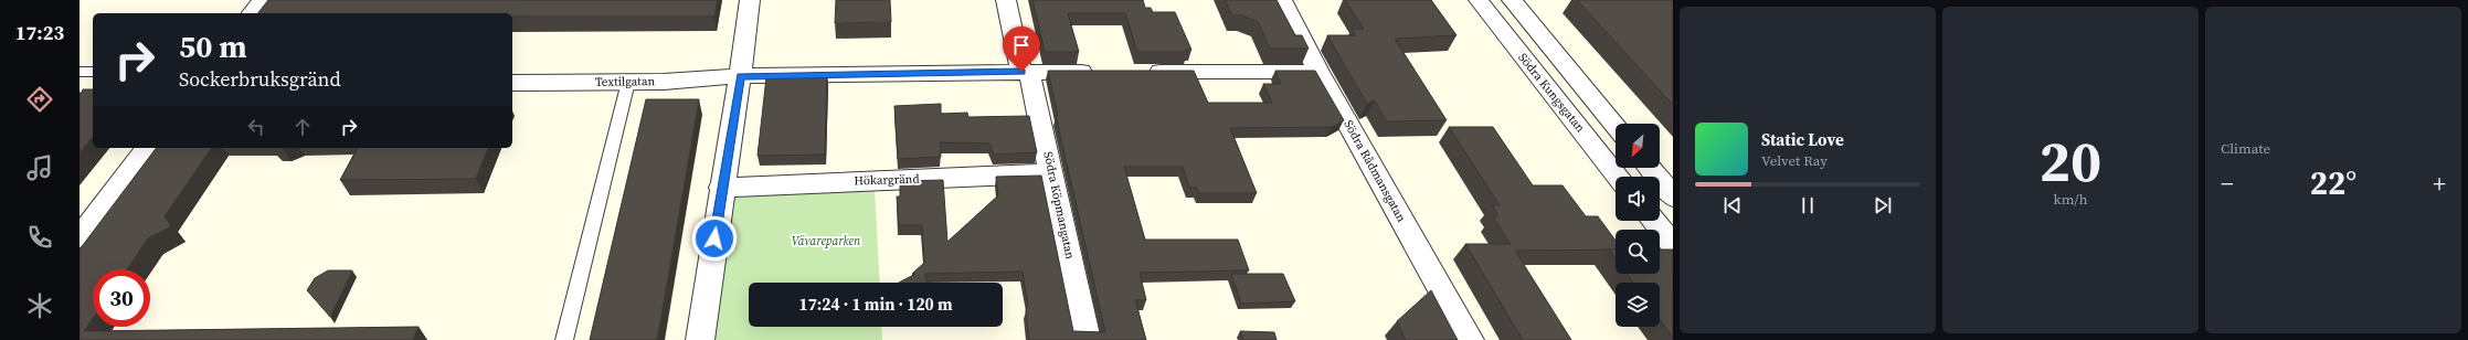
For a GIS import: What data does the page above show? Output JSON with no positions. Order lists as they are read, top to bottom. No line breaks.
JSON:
{"streets":{"street":["Textilgatan","Södra Kungsgatan","Södra Rådmansgatan","Hökargränd","Södra Köpmangatan"]},"crossings":[["Textilgatan","Södra Köpmangatan"],["Hökargränd","Södra Köpmangatan"]],"parks":["Vävareparken"],"north":"bottom left","page":{"tabs":"17:23","tile":[["20","km/h"],"Climate"],"turn":["50 m","Sockerbruksgränd"],"song":["Static Love","Velvet Ray"],"heat":["−","22°","+"],"limit":"30","trip":"17:24 · 1 min · 120 m"}}
